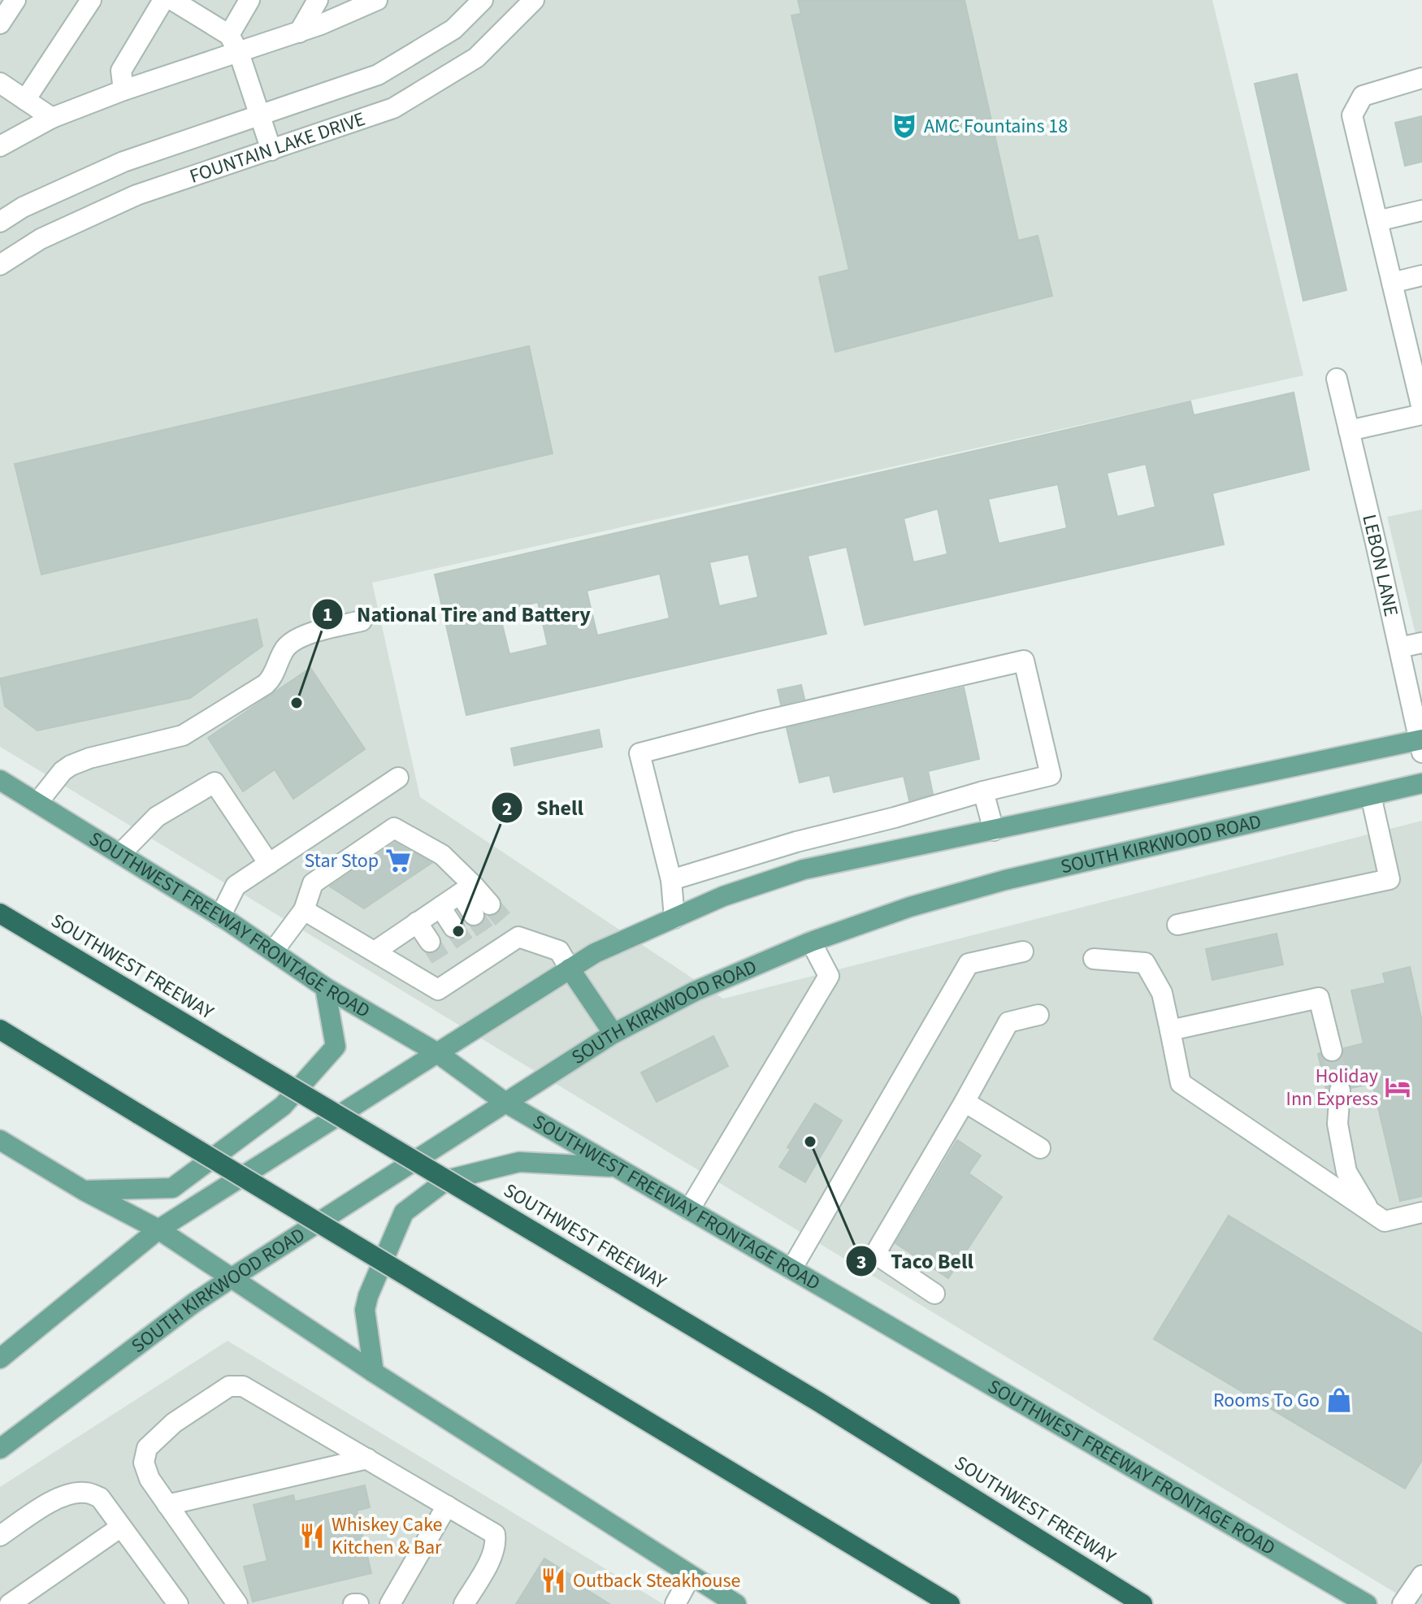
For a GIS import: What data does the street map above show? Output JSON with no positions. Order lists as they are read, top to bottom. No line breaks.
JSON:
{"streets":{"highway":["SOUTHWEST FREEWAY"],"main road":["SOUTH KIRKWOOD ROAD","SOUTHWEST FREEWAY FRONTAGE ROAD"],"street":["FOUNTAIN LAKE DRIVE","LEBON LANE"]},"crossings":[["SOUTH KIRKWOOD ROAD","SOUTHWEST FREEWAY FRONTAGE ROAD"]],"places":{"theatre":["AMC Fountains 18"],"other":["National Tire and Battery","Shell","Taco Bell"],"supermarket":["Star Stop"],"hotel":["Holiday Inn Express"],"shop":["Rooms To Go"],"restaurant":["Whiskey Cake Kitchen & Bar","Outback Steakhouse"]}}
